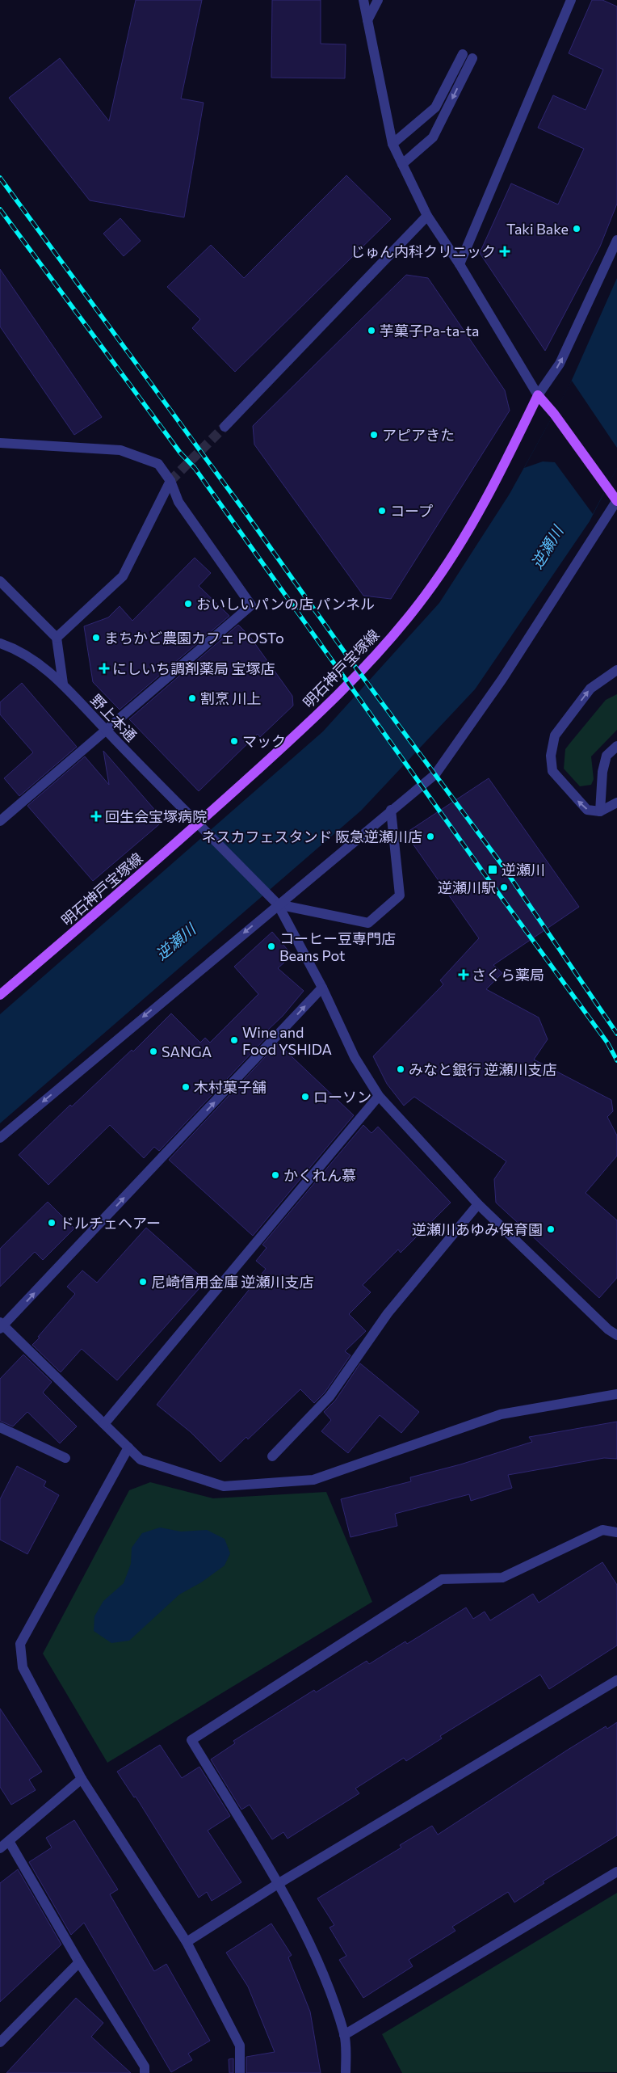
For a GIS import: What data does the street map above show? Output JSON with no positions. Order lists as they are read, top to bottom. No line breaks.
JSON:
{"streets":{"main road":["明石神戸宝塚線"],"street":["野上本通"]},"crossings":[["明石神戸宝塚線","野上本通"]],"water":["逆瀬川"],"places":{"other":["Taki Bake","芋菓子Pa-ta-ta","アピアきた","コープ","おいしいパンの店 パンネル","まちかど農園カフェ POSTo","割烹 川上","マック","ネスカフェスタンド 阪急逆瀬川店","逆瀬川駅","コーヒー豆専門店 Beans Pot","Wine and Food YSHIDA","SANGA","みなと銀行 逆瀬川支店","木村菓子舗","ローソン","かくれん慕","ドルチェヘアー","逆瀬川あゆみ保育園","尼崎信用金庫 逆瀬川支店"],"health":["じゅん内科クリニック","にしいち調剤薬局 宝塚店","回生会宝塚病院","さくら薬局"],"transit":["逆瀬川"]}}
